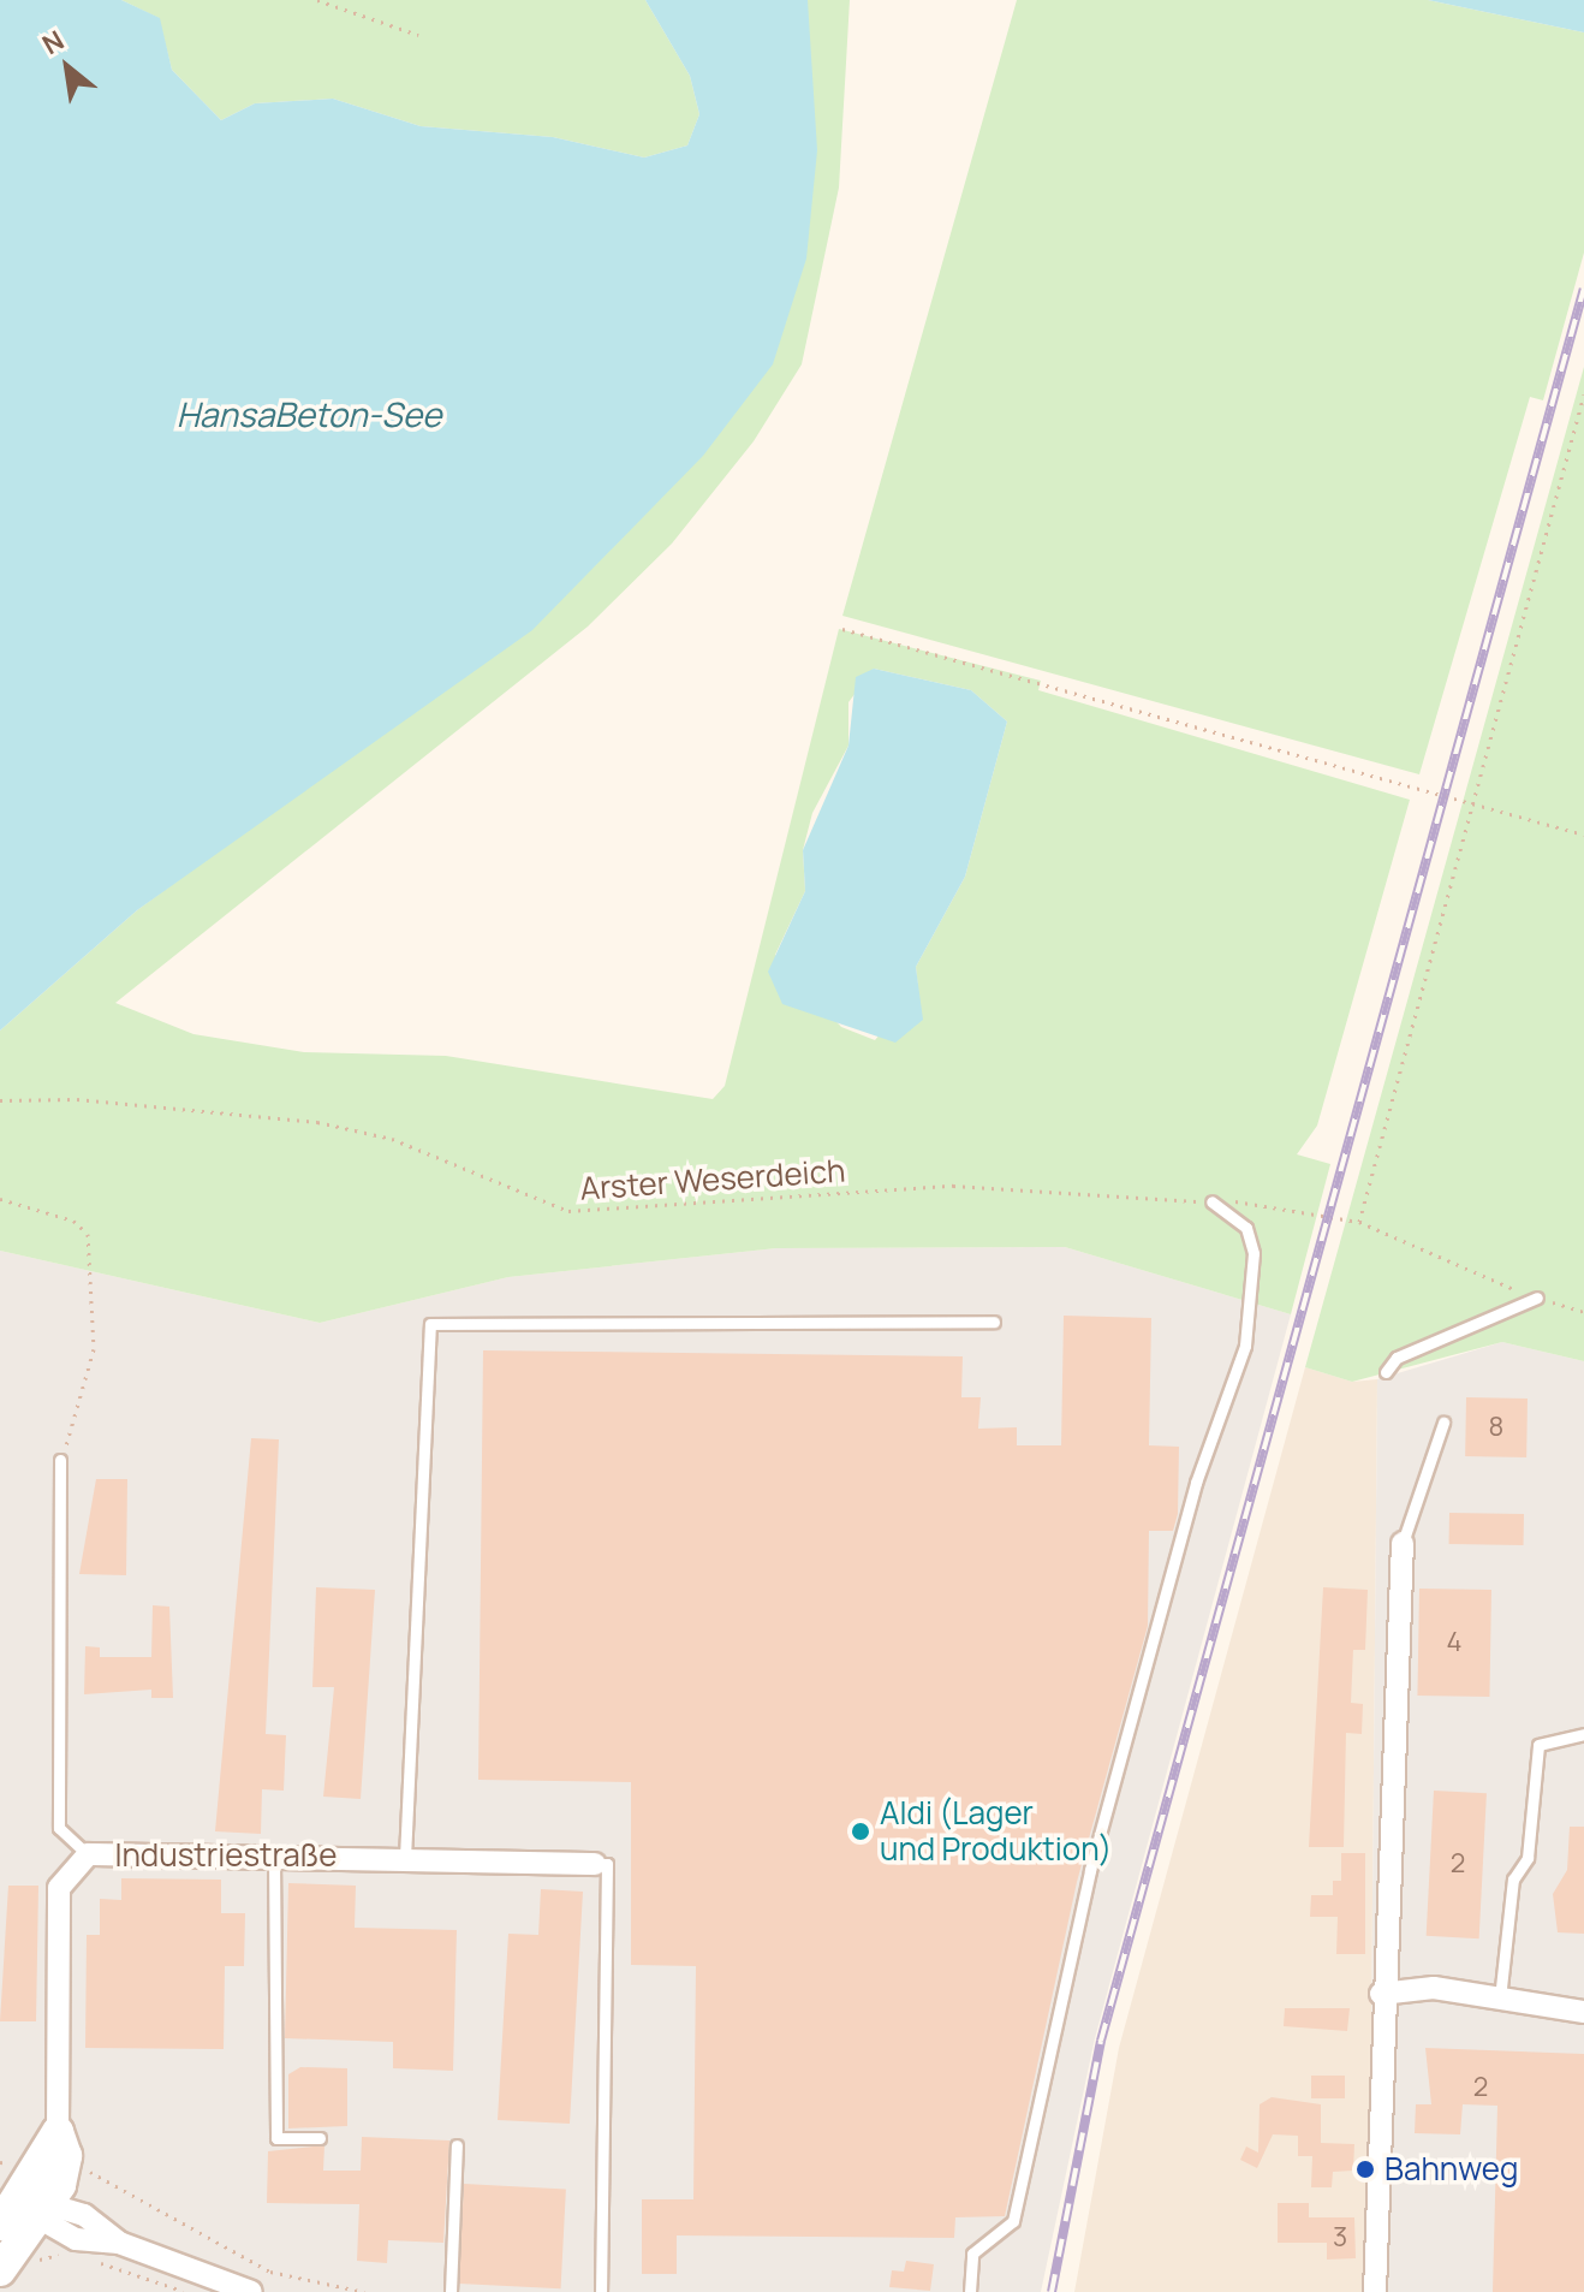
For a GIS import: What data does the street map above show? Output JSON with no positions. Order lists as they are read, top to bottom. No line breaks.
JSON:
{"streets":{"street":["Industriestraße"],"path":["Arster Weserdeich"]},"water":["HansaBeton-See"],"places":["Aldi (Lager und Produktion)","Bahnweg"],"house_numbers":["8","4","2","2","3"],"north":"top left"}
